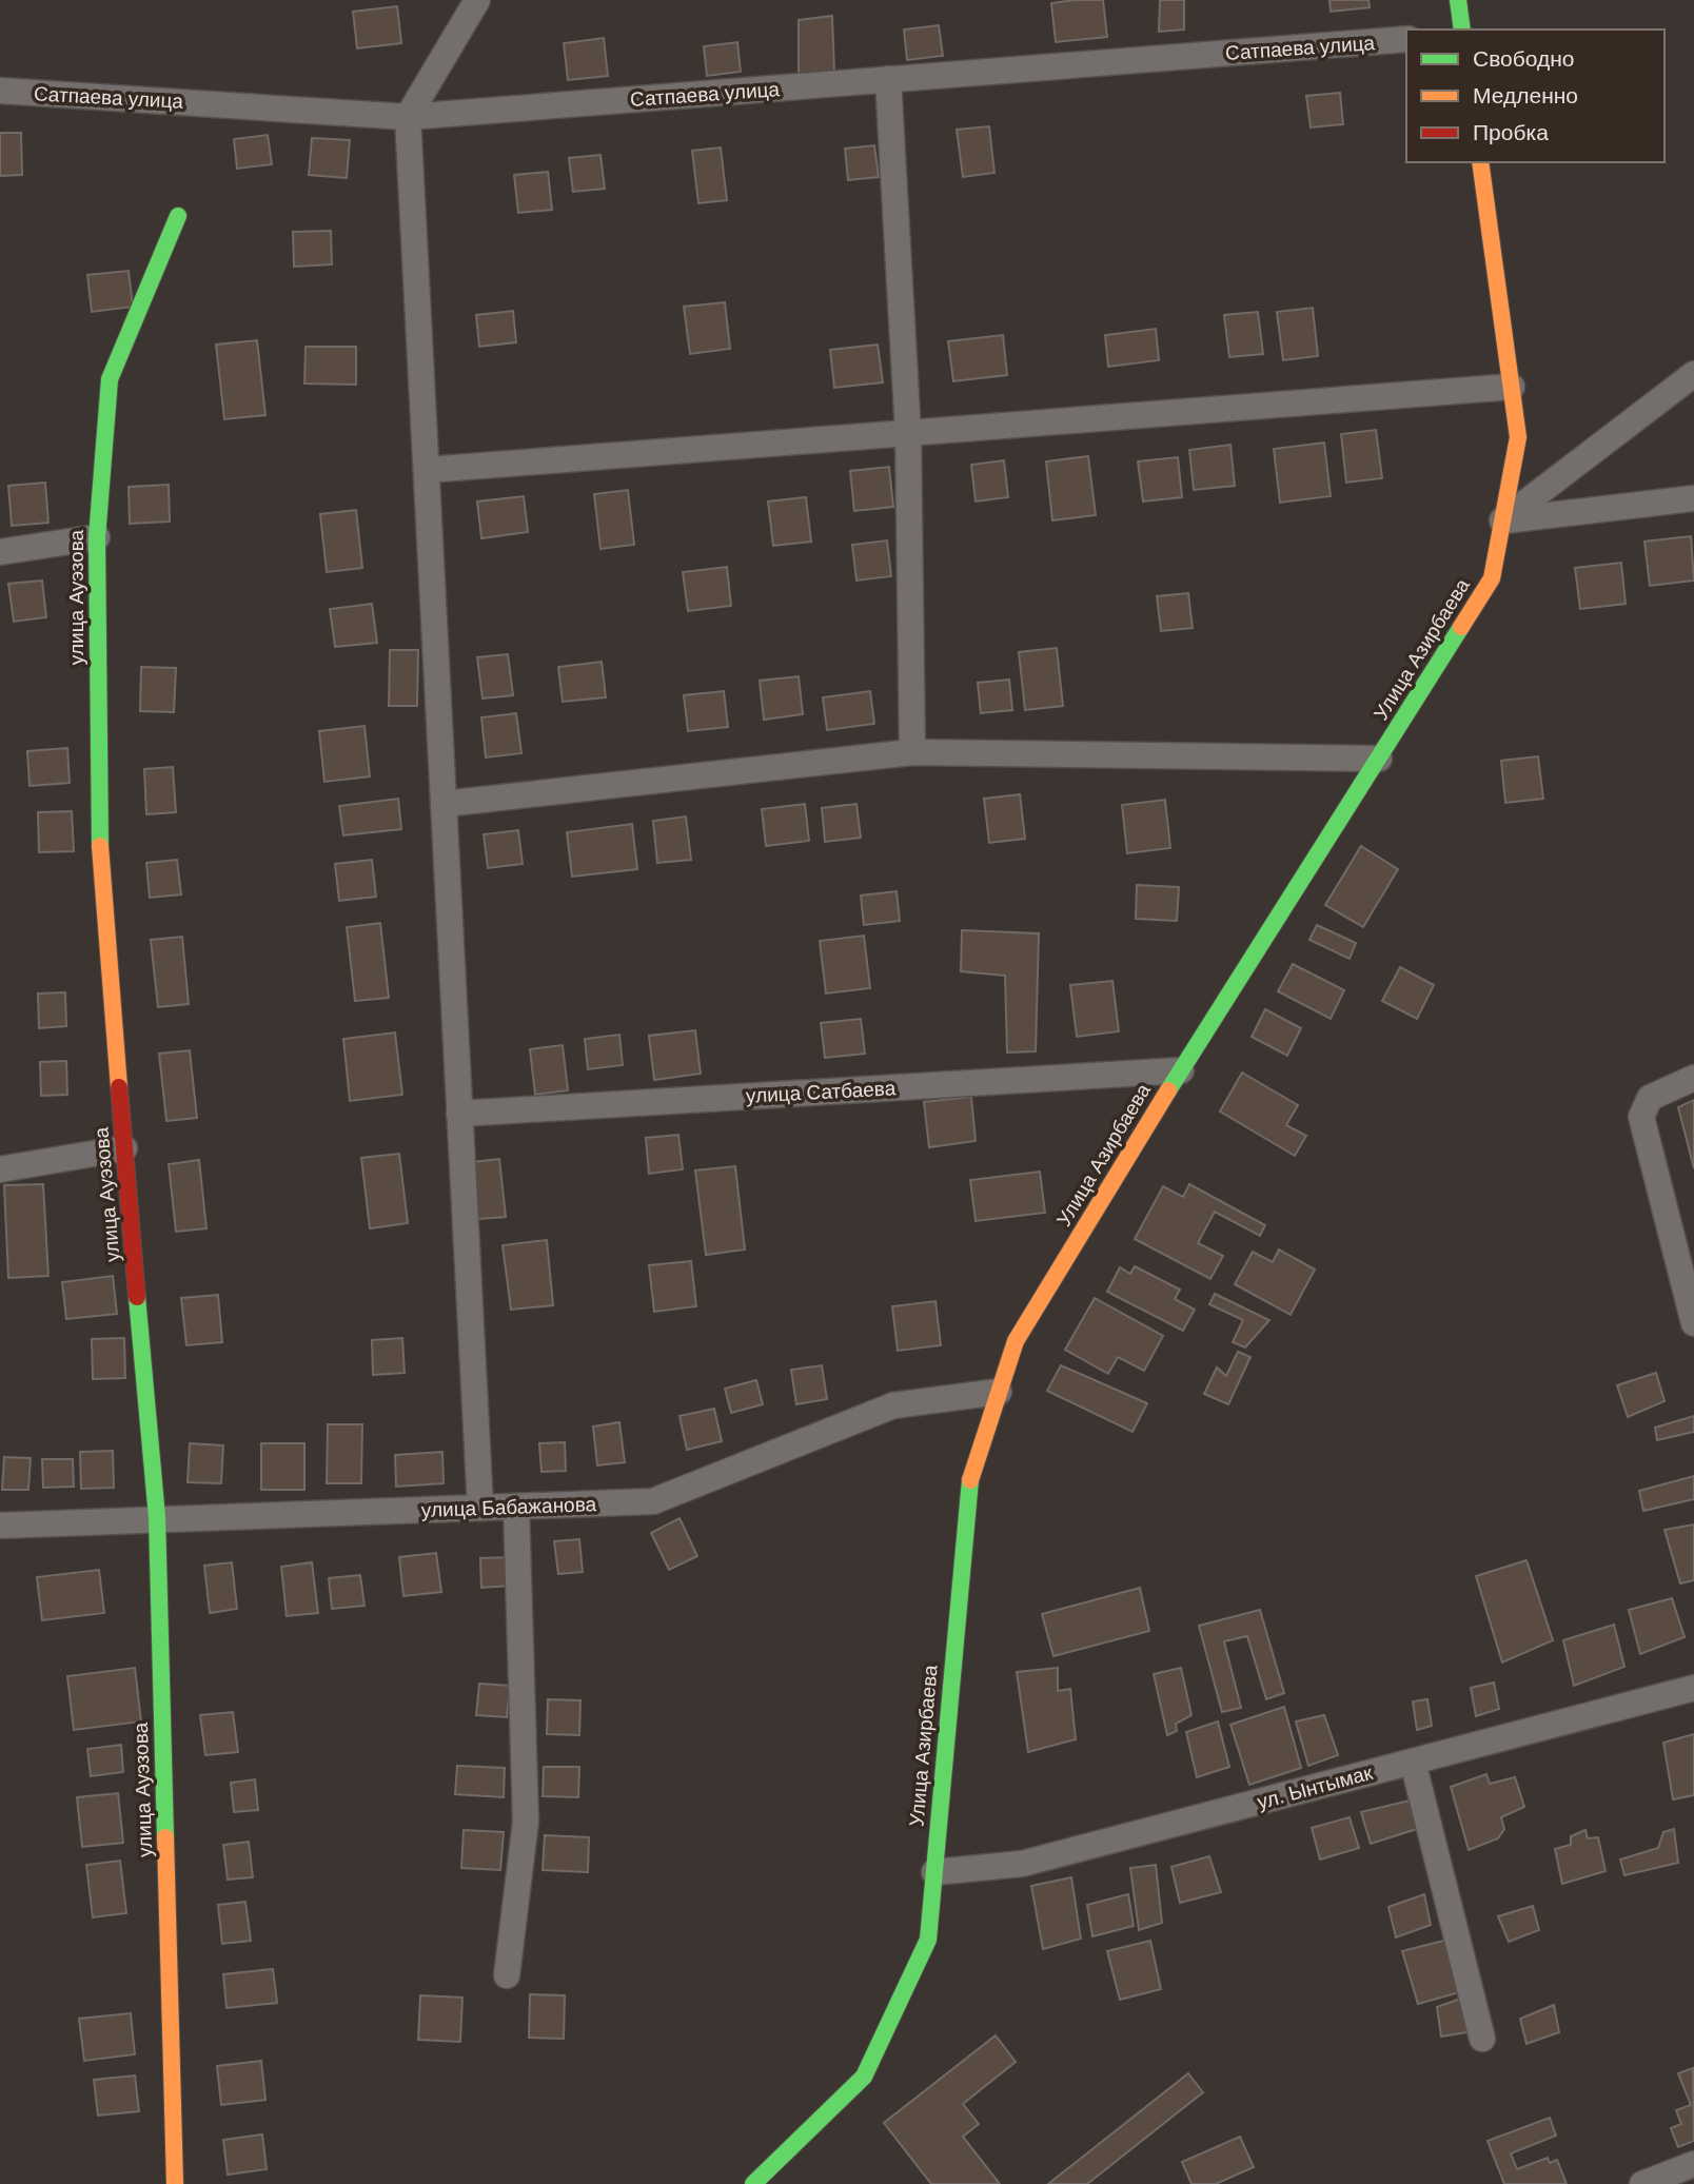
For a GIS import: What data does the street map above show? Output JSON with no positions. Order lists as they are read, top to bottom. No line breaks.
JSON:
{"streets":{"main road":["улица Ауэзова","Улица Азирбаева"],"street":["Сатпаева улица","улица Сатбаева","улица Бабажанова","ул. Ынтымак"]},"crossings":[["улица Ауэзова","улица Бабажанова"],["Улица Азирбаева","улица Сатбаева"],["Улица Азирбаева","улица Бабажанова"],["Улица Азирбаева","ул. Ынтымак"]],"legend":["Свободно","Медленно","Пробка"]}
